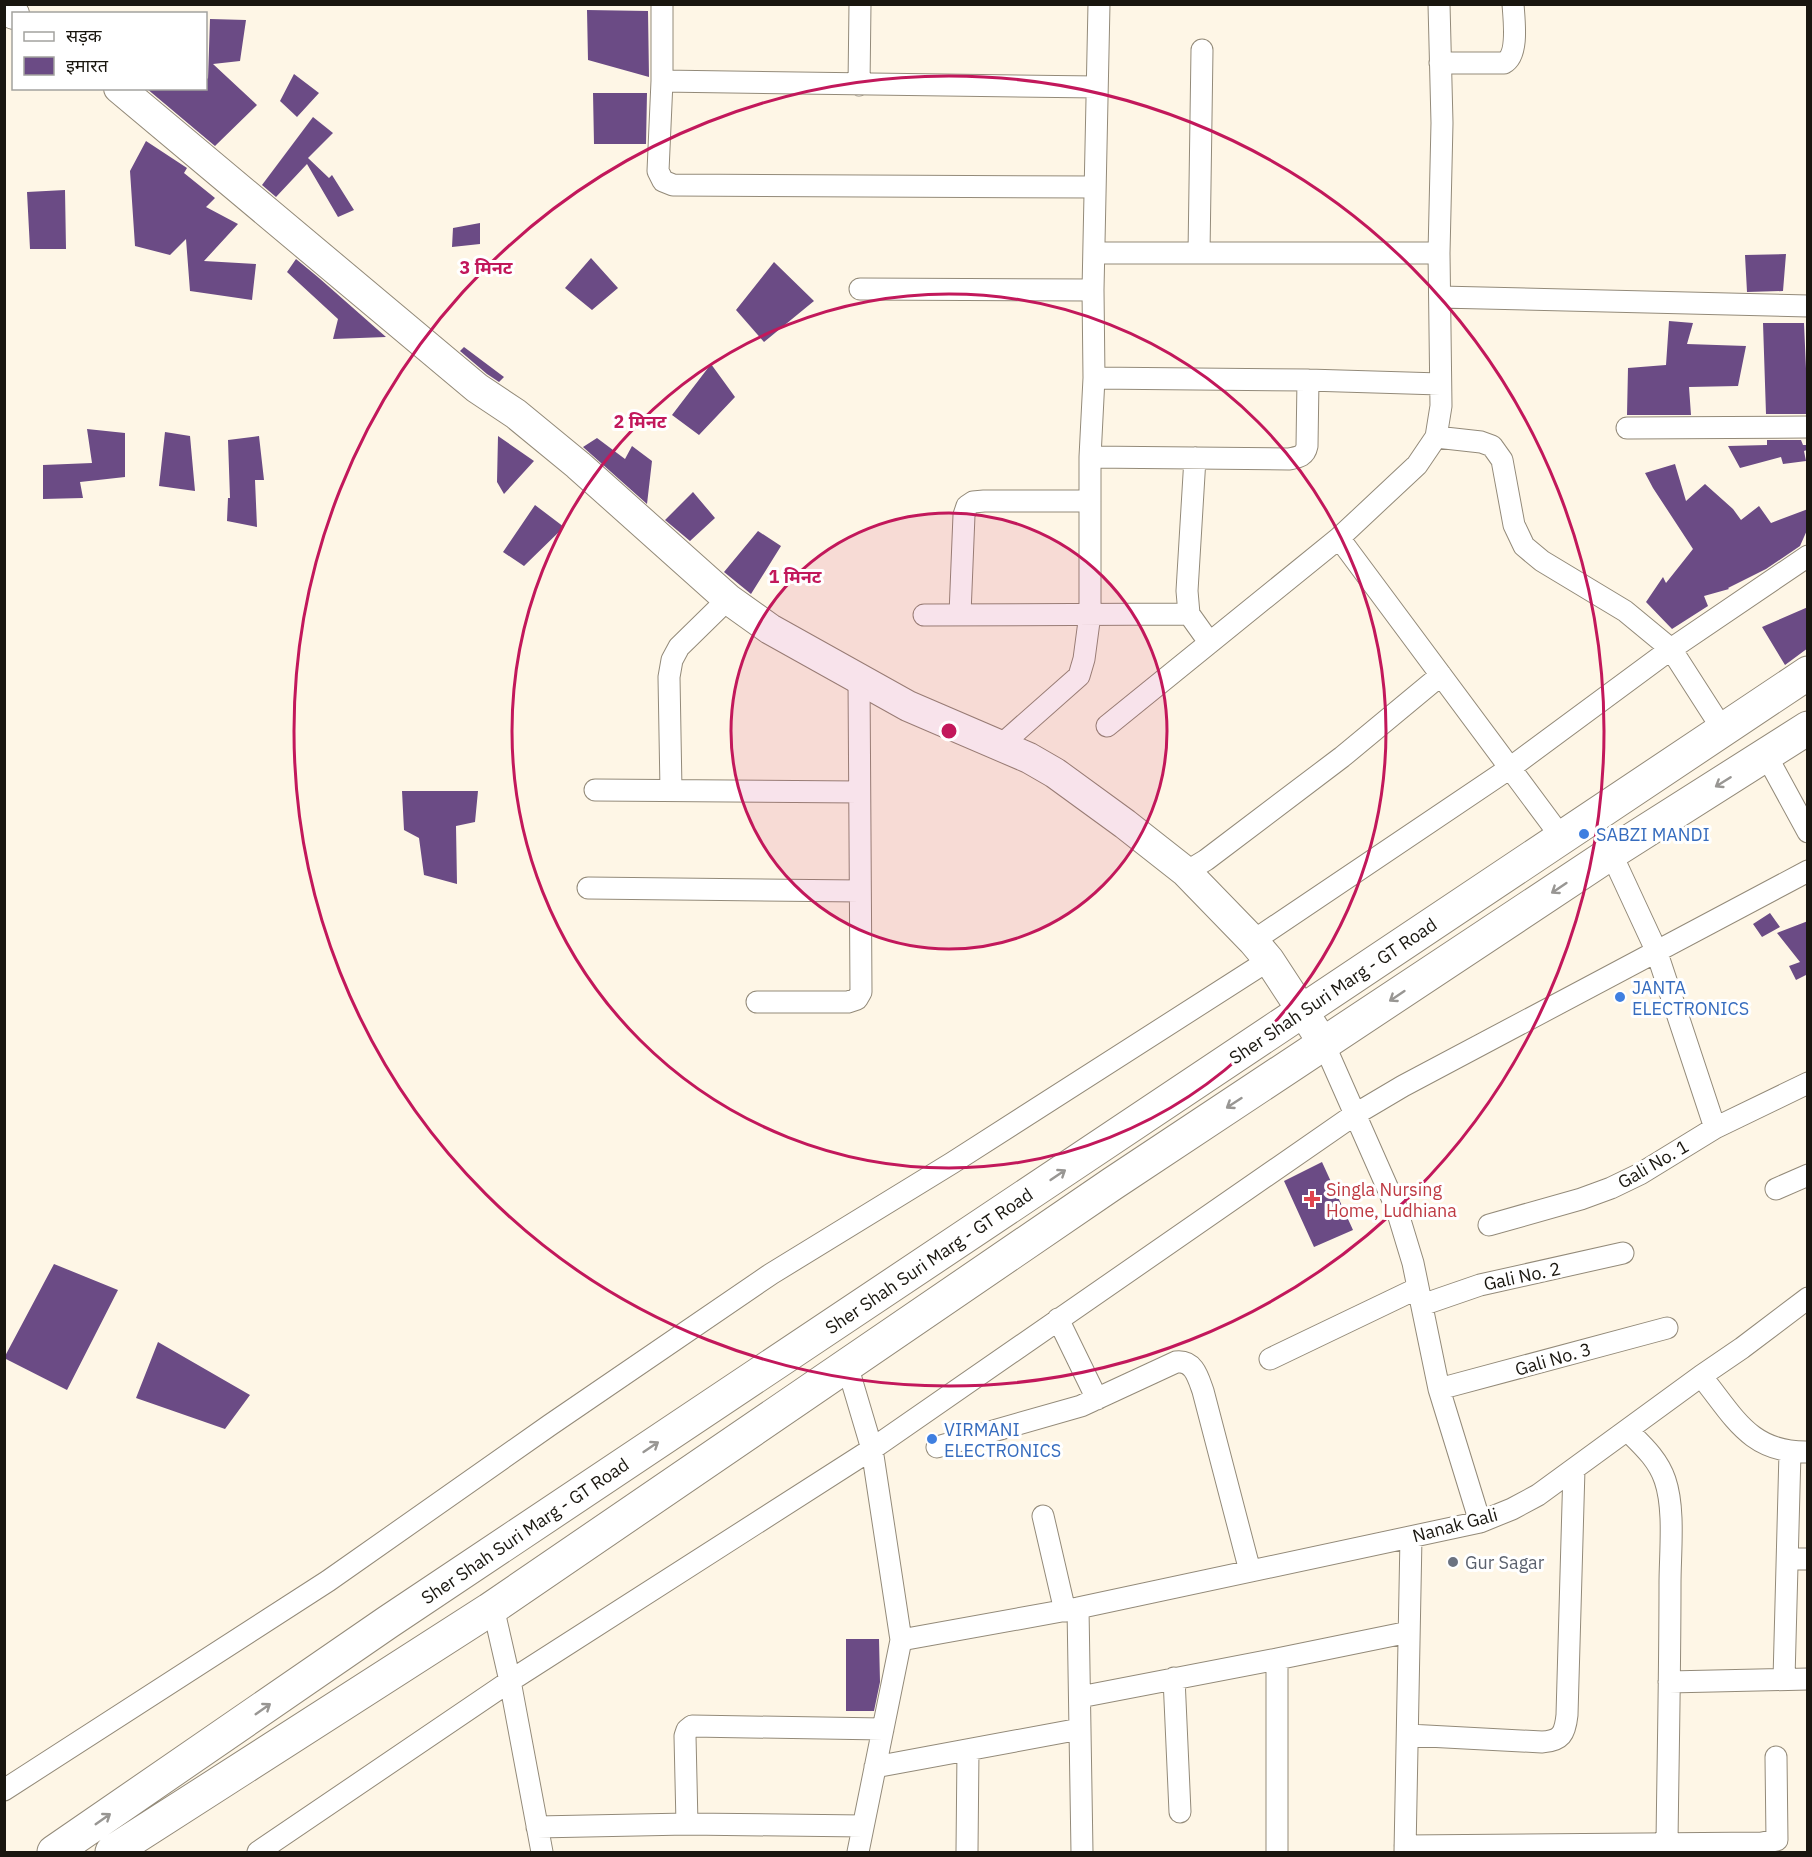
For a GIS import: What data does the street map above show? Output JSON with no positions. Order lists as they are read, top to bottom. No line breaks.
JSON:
{"streets":{"main road":["Sher Shah Suri Marg - GT Road"],"street":["Gali No. 1","Gali No. 2","Gali No. 3","Nanak Gali"]},"places":{"other":["SABZI MANDI","JANTA ELECTRONICS","VIRMANI ELECTRONICS","Gur Sagar"],"health":["Singla Nursing Home, Ludhiana"]},"legend":["सड़क","इमारत"],"rings":["3 मिनट","2 मिनट","1 मिनट"]}
